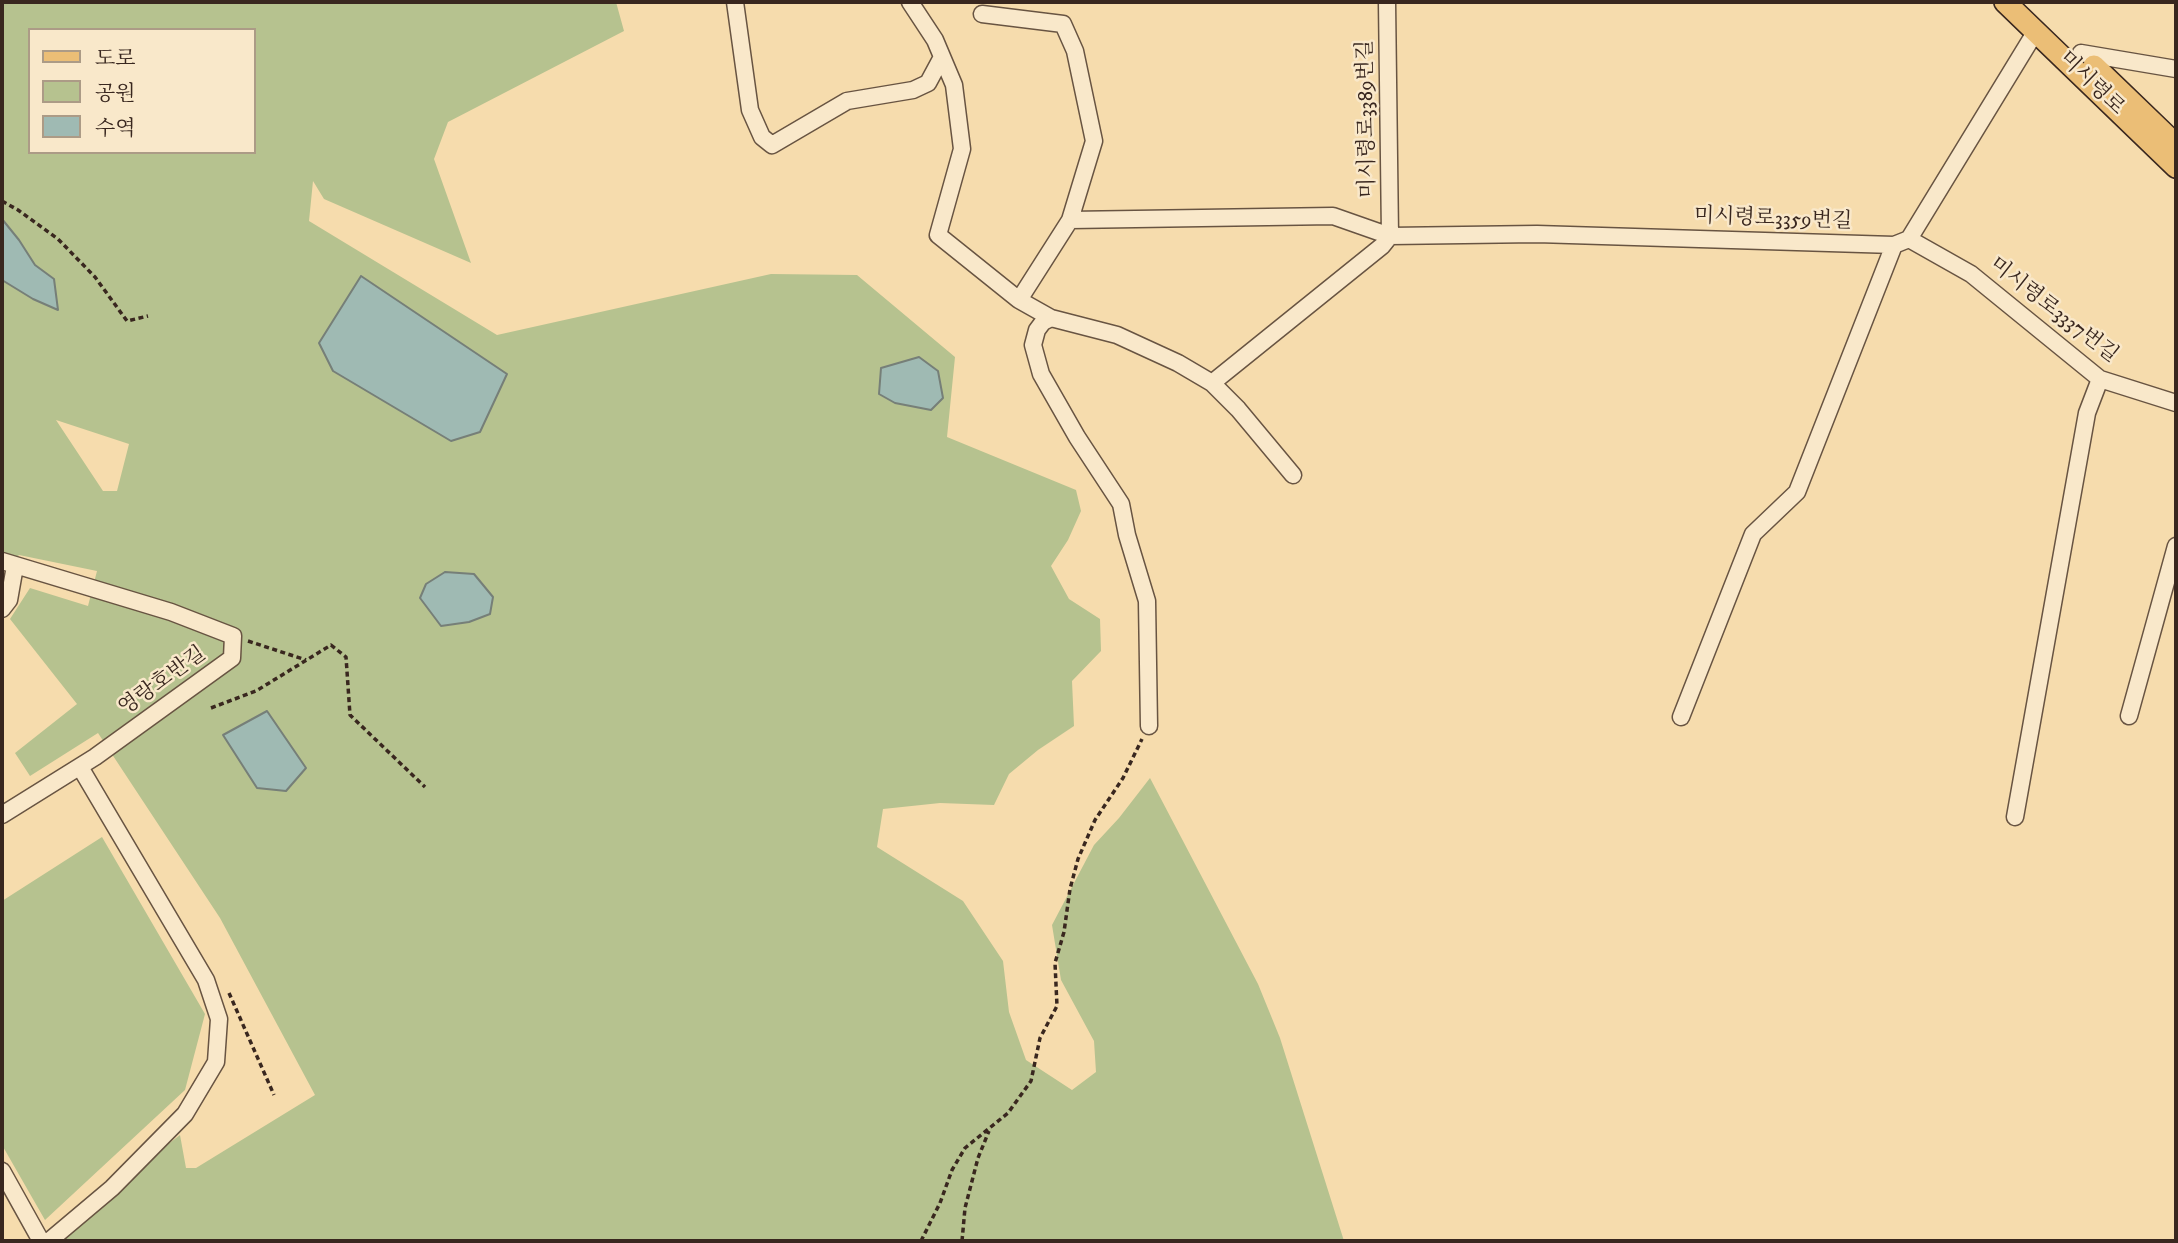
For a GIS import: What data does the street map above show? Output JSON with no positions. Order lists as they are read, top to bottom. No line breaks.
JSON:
{"streets":{"main road":["미시령로"],"street":["미시령로3389번길","미시령로3359번길","미시령로3337번길","영랑호반길"]},"crossings":[["미시령로3389번길","미시령로3359번길"],["미시령로3359번길","미시령로3337번길"]],"legend":["도로","공원","수역"]}
